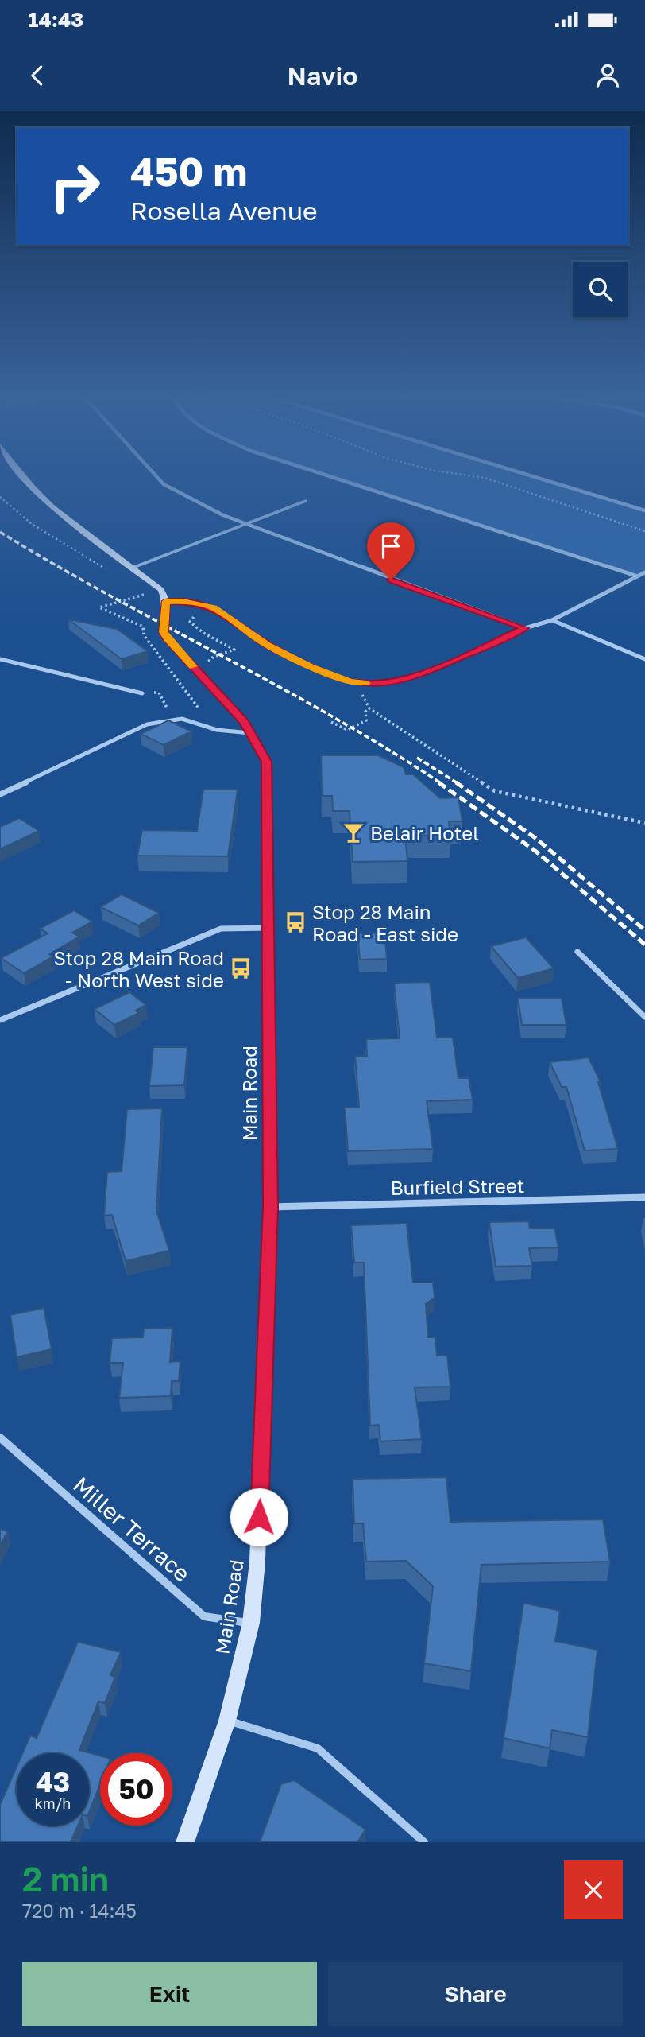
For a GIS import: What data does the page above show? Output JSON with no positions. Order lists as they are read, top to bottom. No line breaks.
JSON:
{"streets":{"main road":["Main Road"],"street":["Burfield Street","Miller Terrace"]},"crossings":[["Main Road","Burfield Street"],["Main Road","Miller Terrace"]],"places":{"bar":["Belair Hotel"],"bus stop":["Stop 28 Main Road - East side","Stop 28 Main Road - North West side"]},"page":{"status":"14:43","header":"Navio","turn":["450 m","Rosella Avenue"],"speed":"43 km/h","limit":"50","heading":["2 min","720 m · 14:45"],"buttons":["Exit","Share"]}}
